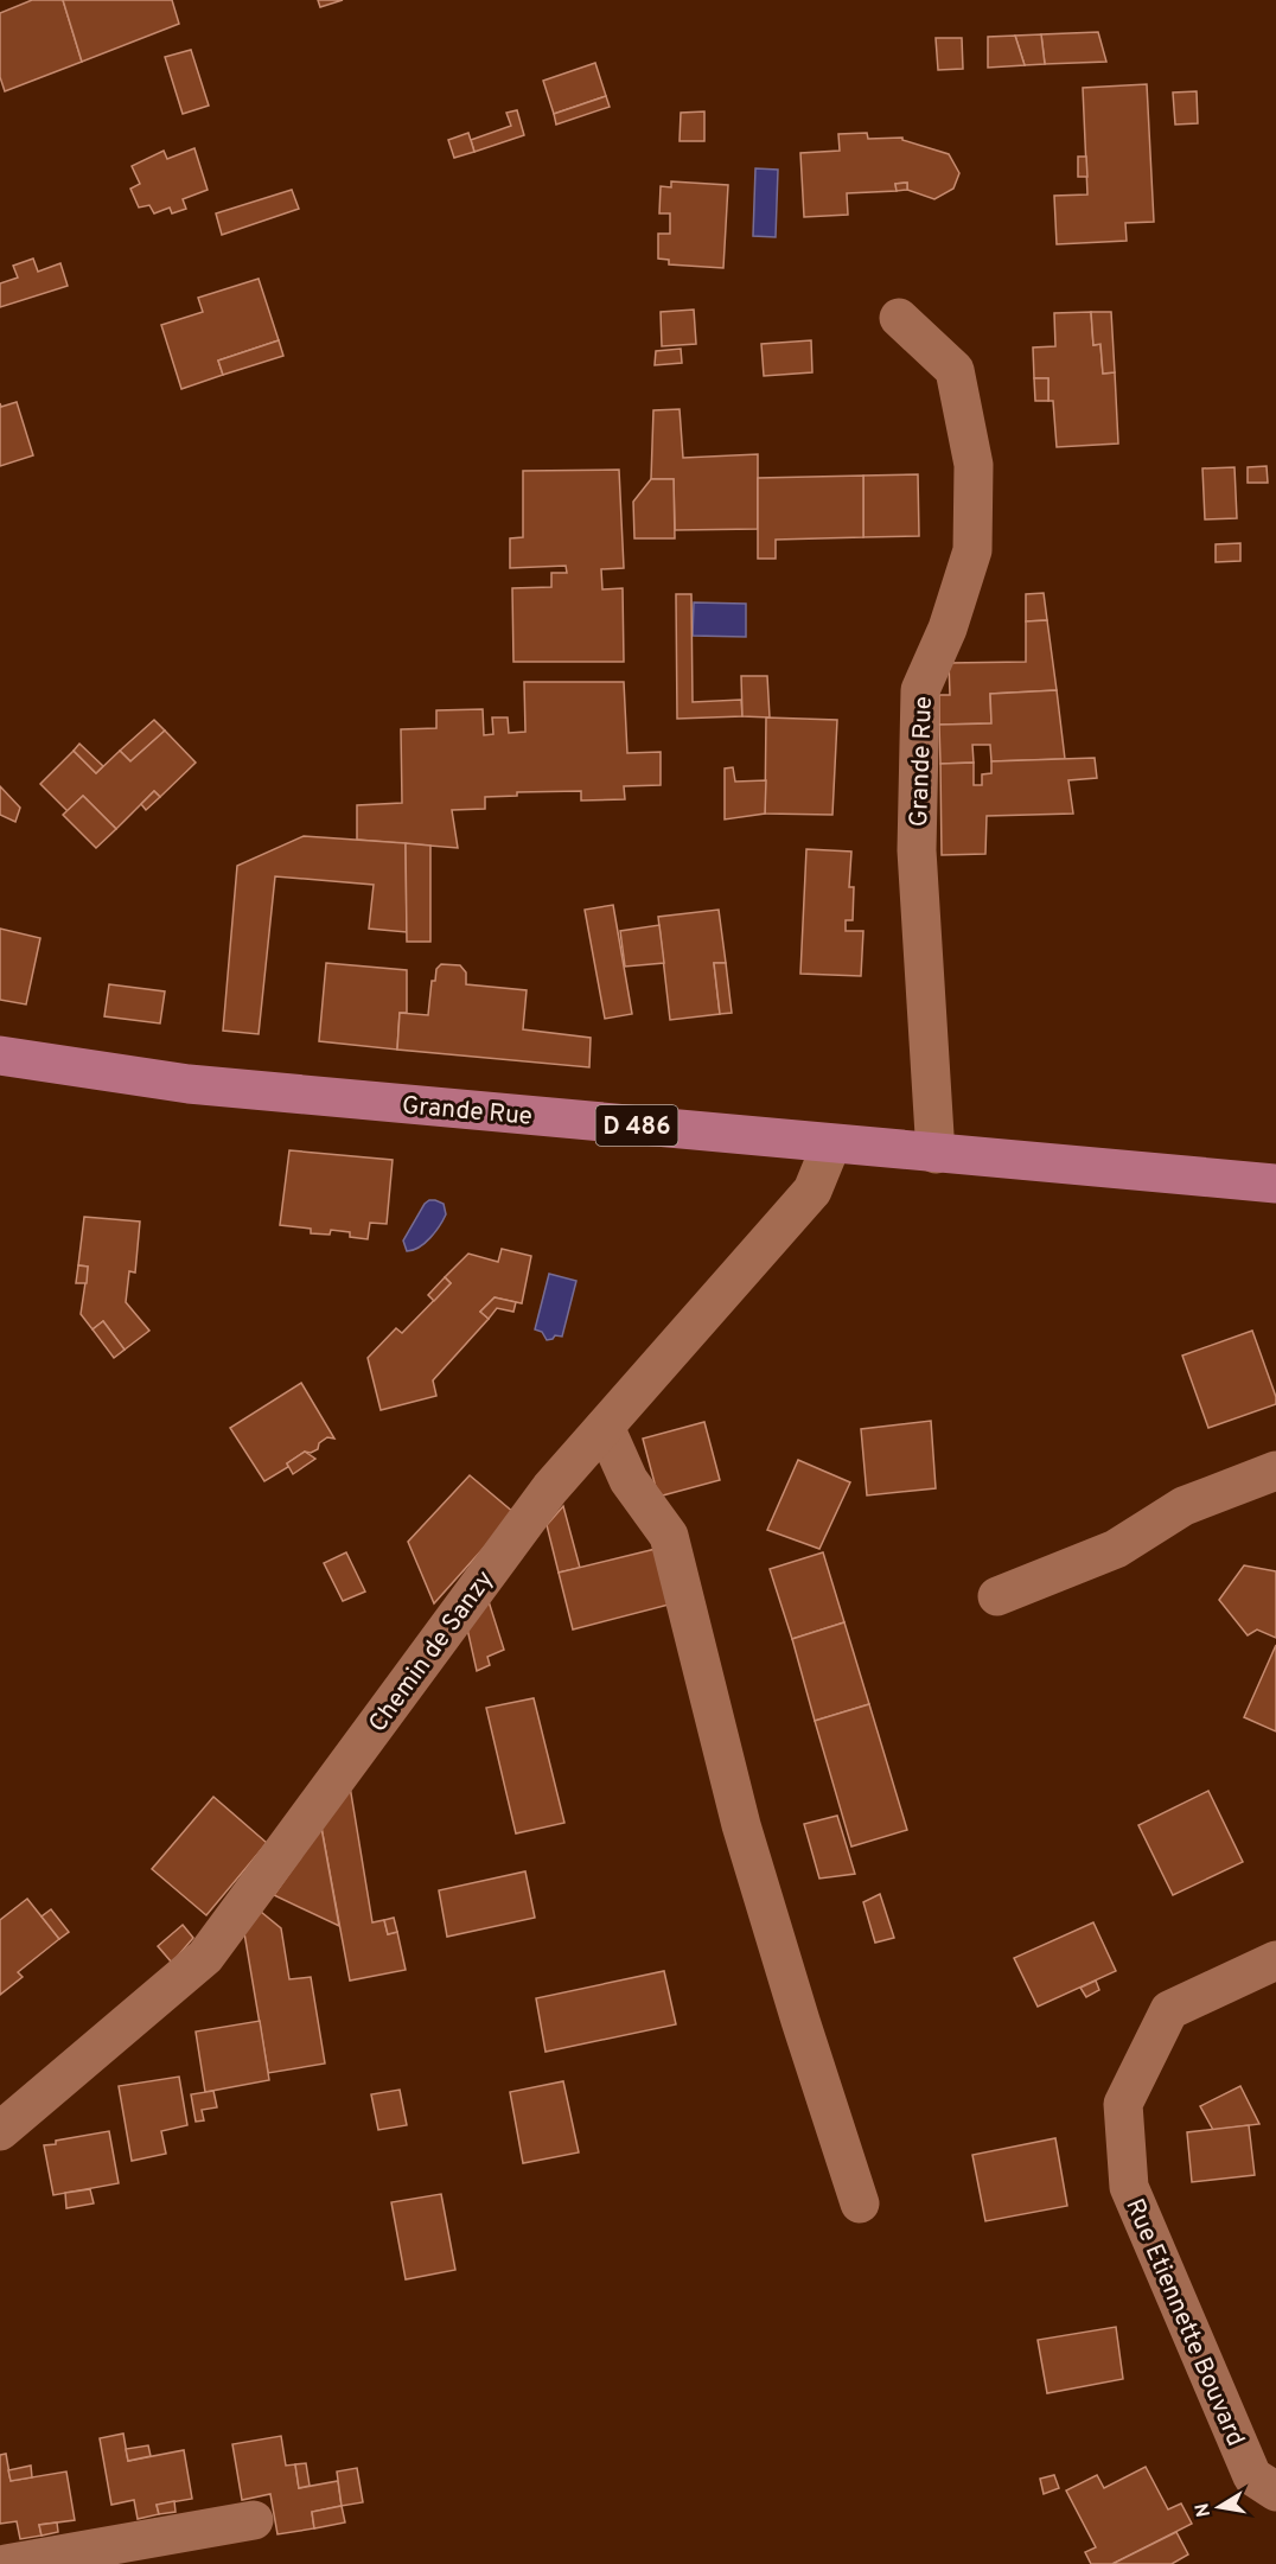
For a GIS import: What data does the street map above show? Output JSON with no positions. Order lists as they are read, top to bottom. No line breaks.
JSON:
{"streets":{"main road":["Grande Rue","D 486"],"street":["Chemin de Sanzy","Rue Etiennette Bouvard"]},"crossings":[["Grande Rue","Chemin de Sanzy"]],"north":"left"}
